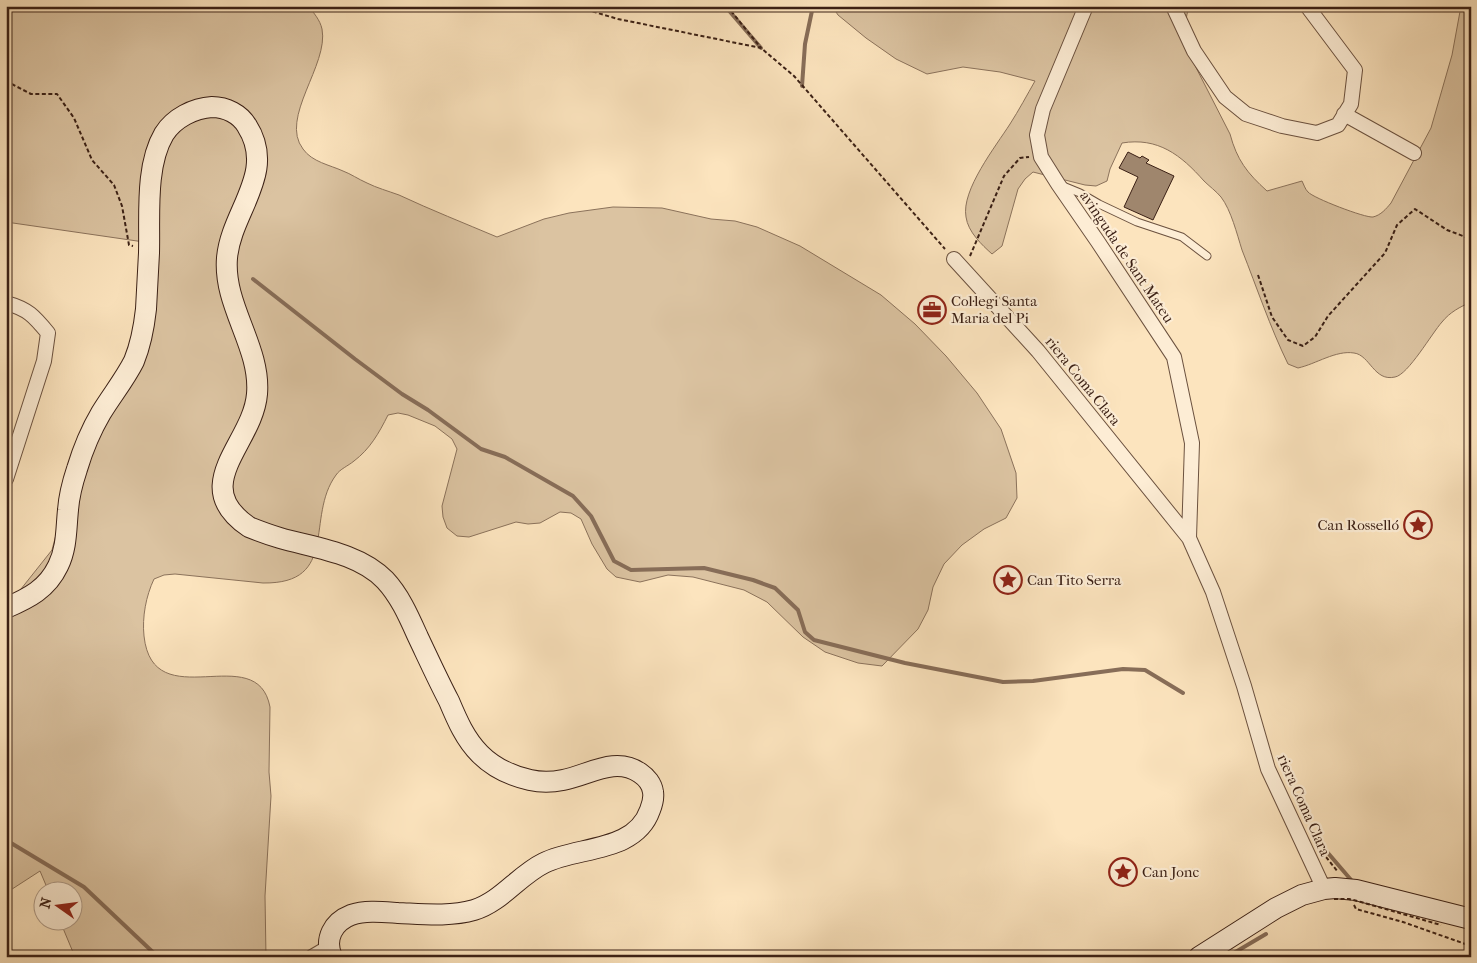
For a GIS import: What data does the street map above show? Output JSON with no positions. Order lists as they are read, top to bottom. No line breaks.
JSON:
{"streets":{"street":["avinguda de Sant Mateu","riera Coma Clara"]},"crossings":[["avinguda de Sant Mateu","riera Coma Clara"]],"places":{"office":["Col·legi Santa Maria del Pi"],"place":["Can Rosselló","Can Tito Serra","Can Jonc"]},"north":"left"}
